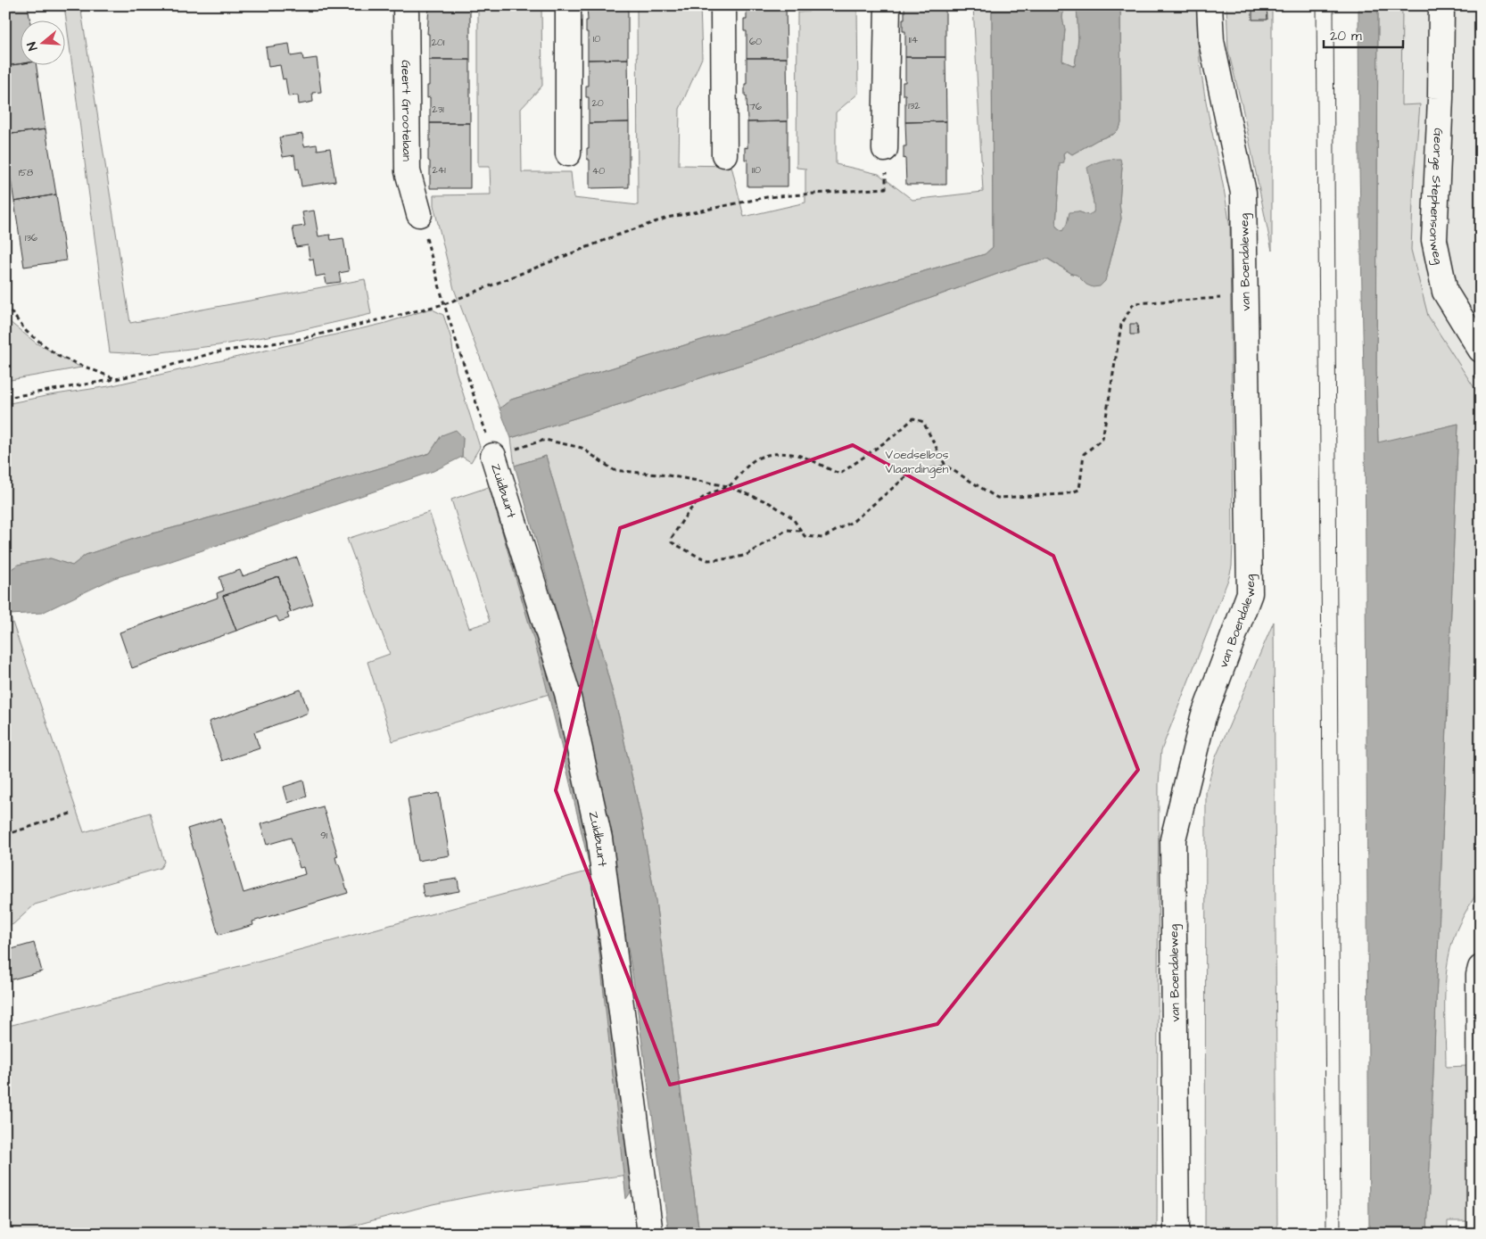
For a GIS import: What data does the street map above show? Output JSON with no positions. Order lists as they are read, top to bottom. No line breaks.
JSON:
{"streets":{"street":["Geert Grootelaan","George Stephensonweg","van Boendaleweg","Zuidbuurt"]},"parks":["Voedselbos Vlaardingen"],"house_numbers":["10","114","60","201","20","132","76","231","241","110","40","158","136","91"],"scale_bar":"20 m","north":"left"}
